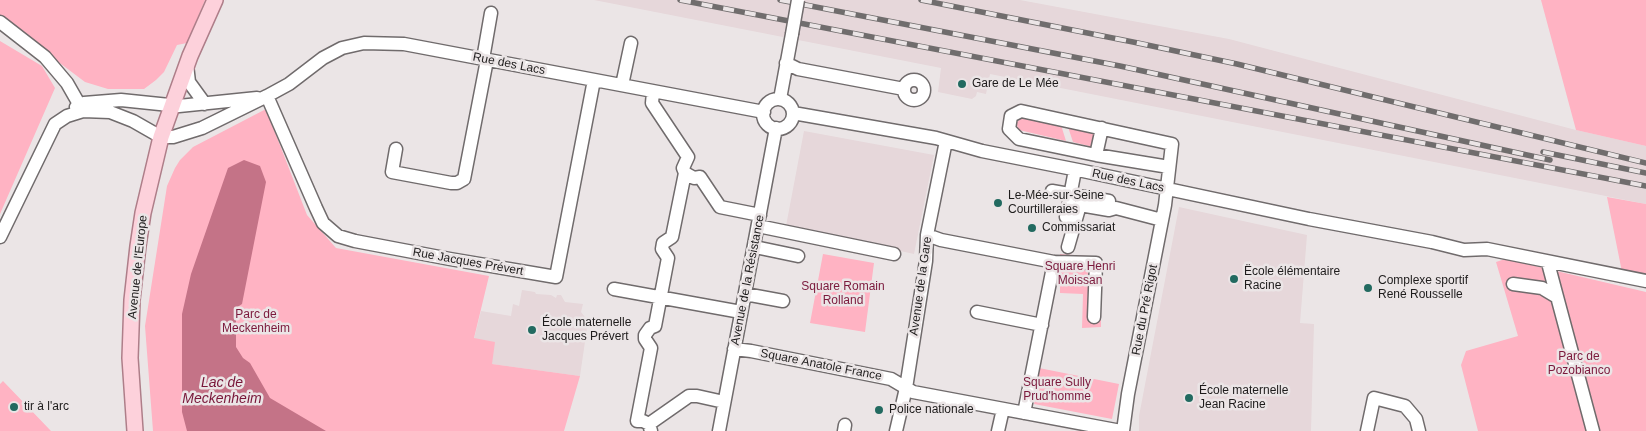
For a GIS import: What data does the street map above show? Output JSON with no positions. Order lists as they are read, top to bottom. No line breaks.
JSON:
{"streets":{"main road":["Avenue de l'Europe"],"street":["Rue des Lacs","Rue Jacques Prévert","Avenue de la Résistance","Avenue de la Gare","Rue du Pré Rigot","Square Anatole France"]},"crossings":[["Rue des Lacs","Rue Jacques Prévert"],["Rue des Lacs","Avenue de l'Europe"],["Rue des Lacs","Avenue de la Résistance"],["Rue des Lacs","Avenue de la Gare"],["Rue des Lacs","Rue du Pré Rigot"],["Avenue de la Résistance","Square Anatole France"],["Avenue de la Gare","Square Anatole France"],["Rue du Pré Rigot","Square Anatole France"]],"water":["Lac de Meckenheim"],"parks":["Square Henri Moissan","Square Romain Rolland","Parc de Meckenheim","Parc de Pozobianco","Square Sully Prud'homme"],"places":["Gare de Le Mée","Le-Mée-sur-Seine Courtilleraies","Commissariat","Ëcole élémentaire Racine","Complexe sportif René Rousselle","École maternelle Jacques Prévert","École maternelle Jean Racine","tir à l'arc","Police nationale"]}
